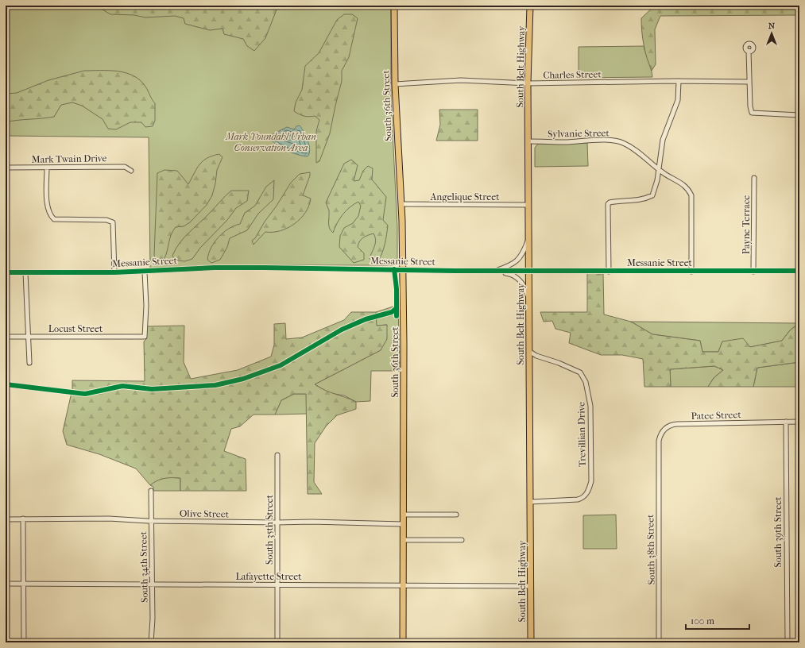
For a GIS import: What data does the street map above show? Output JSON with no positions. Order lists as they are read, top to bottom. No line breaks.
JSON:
{"streets":{"main road":["South Belt Highway","South 36th Street"],"street":["Charles Street","Sylvanie Street","Mark Twain Drive","Angelique Street","Payne Terrace","Messanie Street","Locust Street","Patee Street","Trevillian Drive","Olive Street","South 35th Street","South 39th Street","South 38th Street","South 34th Street","Lafayette Street"]},"crossings":[["South Belt Highway","Charles Street"],["South Belt Highway","Sylvanie Street"],["South Belt Highway","Angelique Street"],["South Belt Highway","Messanie Street"],["South Belt Highway","Trevillian Drive"],["South Belt Highway","Lafayette Street"],["Charles Street","South 36th Street"],["South 36th Street","Angelique Street"],["South 36th Street","Messanie Street"],["South 36th Street","Olive Street"],["South 36th Street","Lafayette Street"],["Payne Terrace","Messanie Street"],["Messanie Street","Locust Street"],["Patee Street","South 39th Street"],["Patee Street","South 38th Street"],["Olive Street","South 35th Street"],["Olive Street","South 34th Street"],["South 35th Street","Lafayette Street"],["South 34th Street","Lafayette Street"]],"parks":["Mark Youndahl Urban Conservation Area"],"scale_bar":"100 m","north":"top"}
